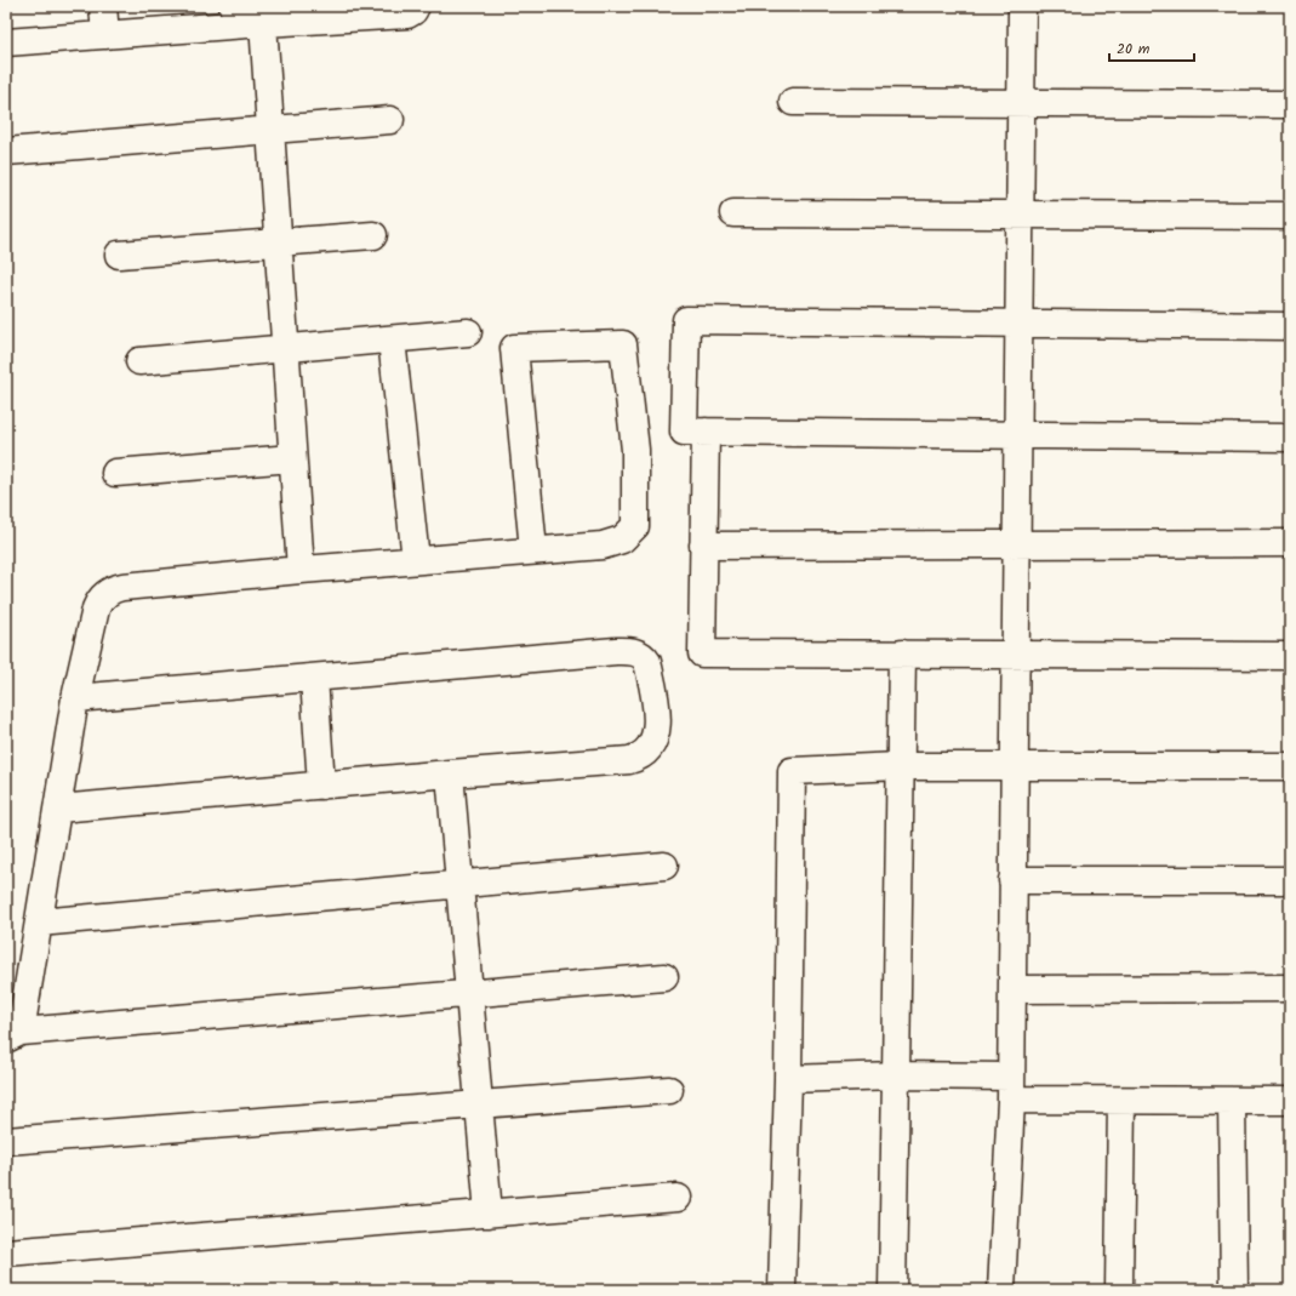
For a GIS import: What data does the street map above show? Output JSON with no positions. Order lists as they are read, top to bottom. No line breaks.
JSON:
{"scale_bar":"20 m"}
